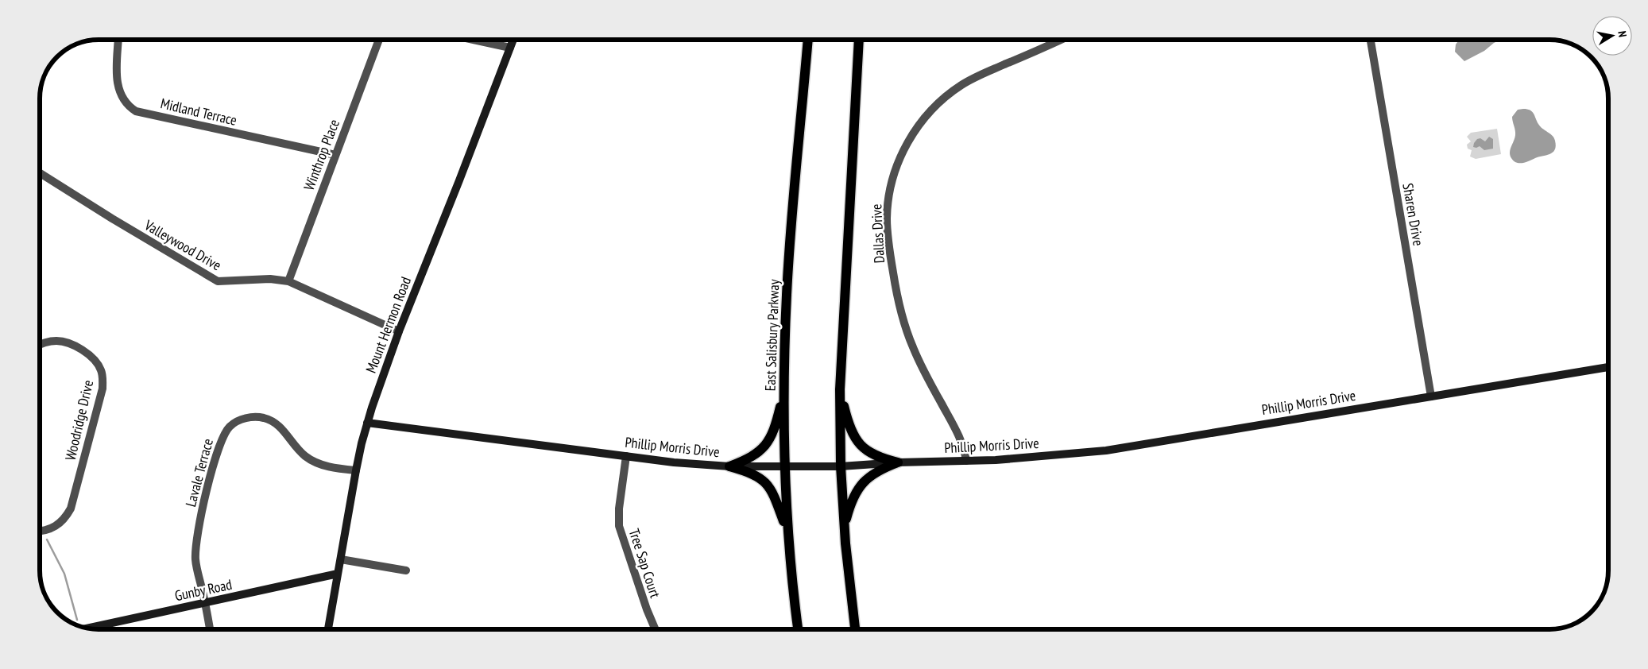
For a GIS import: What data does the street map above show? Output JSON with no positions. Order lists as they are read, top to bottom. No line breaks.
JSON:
{"streets":{"main road":["East Salisbury Parkway"],"street":["Midland Terrace","Winthrop Place","Sharen Drive","Dallas Drive","Valleywood Drive","Mount Hermon Road","Phillip Morris Drive","Woodridge Drive","Lavale Terrace","Tree Sap Court","Gunby Road"]},"crossings":[["Midland Terrace","Winthrop Place"],["Winthrop Place","Valleywood Drive"],["Sharen Drive","Phillip Morris Drive"],["Dallas Drive","Phillip Morris Drive"],["Valleywood Drive","Mount Hermon Road"],["Mount Hermon Road","Phillip Morris Drive"],["Mount Hermon Road","Lavale Terrace"],["Mount Hermon Road","Gunby Road"],["East Salisbury Parkway","Phillip Morris Drive"],["Phillip Morris Drive","Tree Sap Court"],["Lavale Terrace","Gunby Road"]],"north":"right"}
